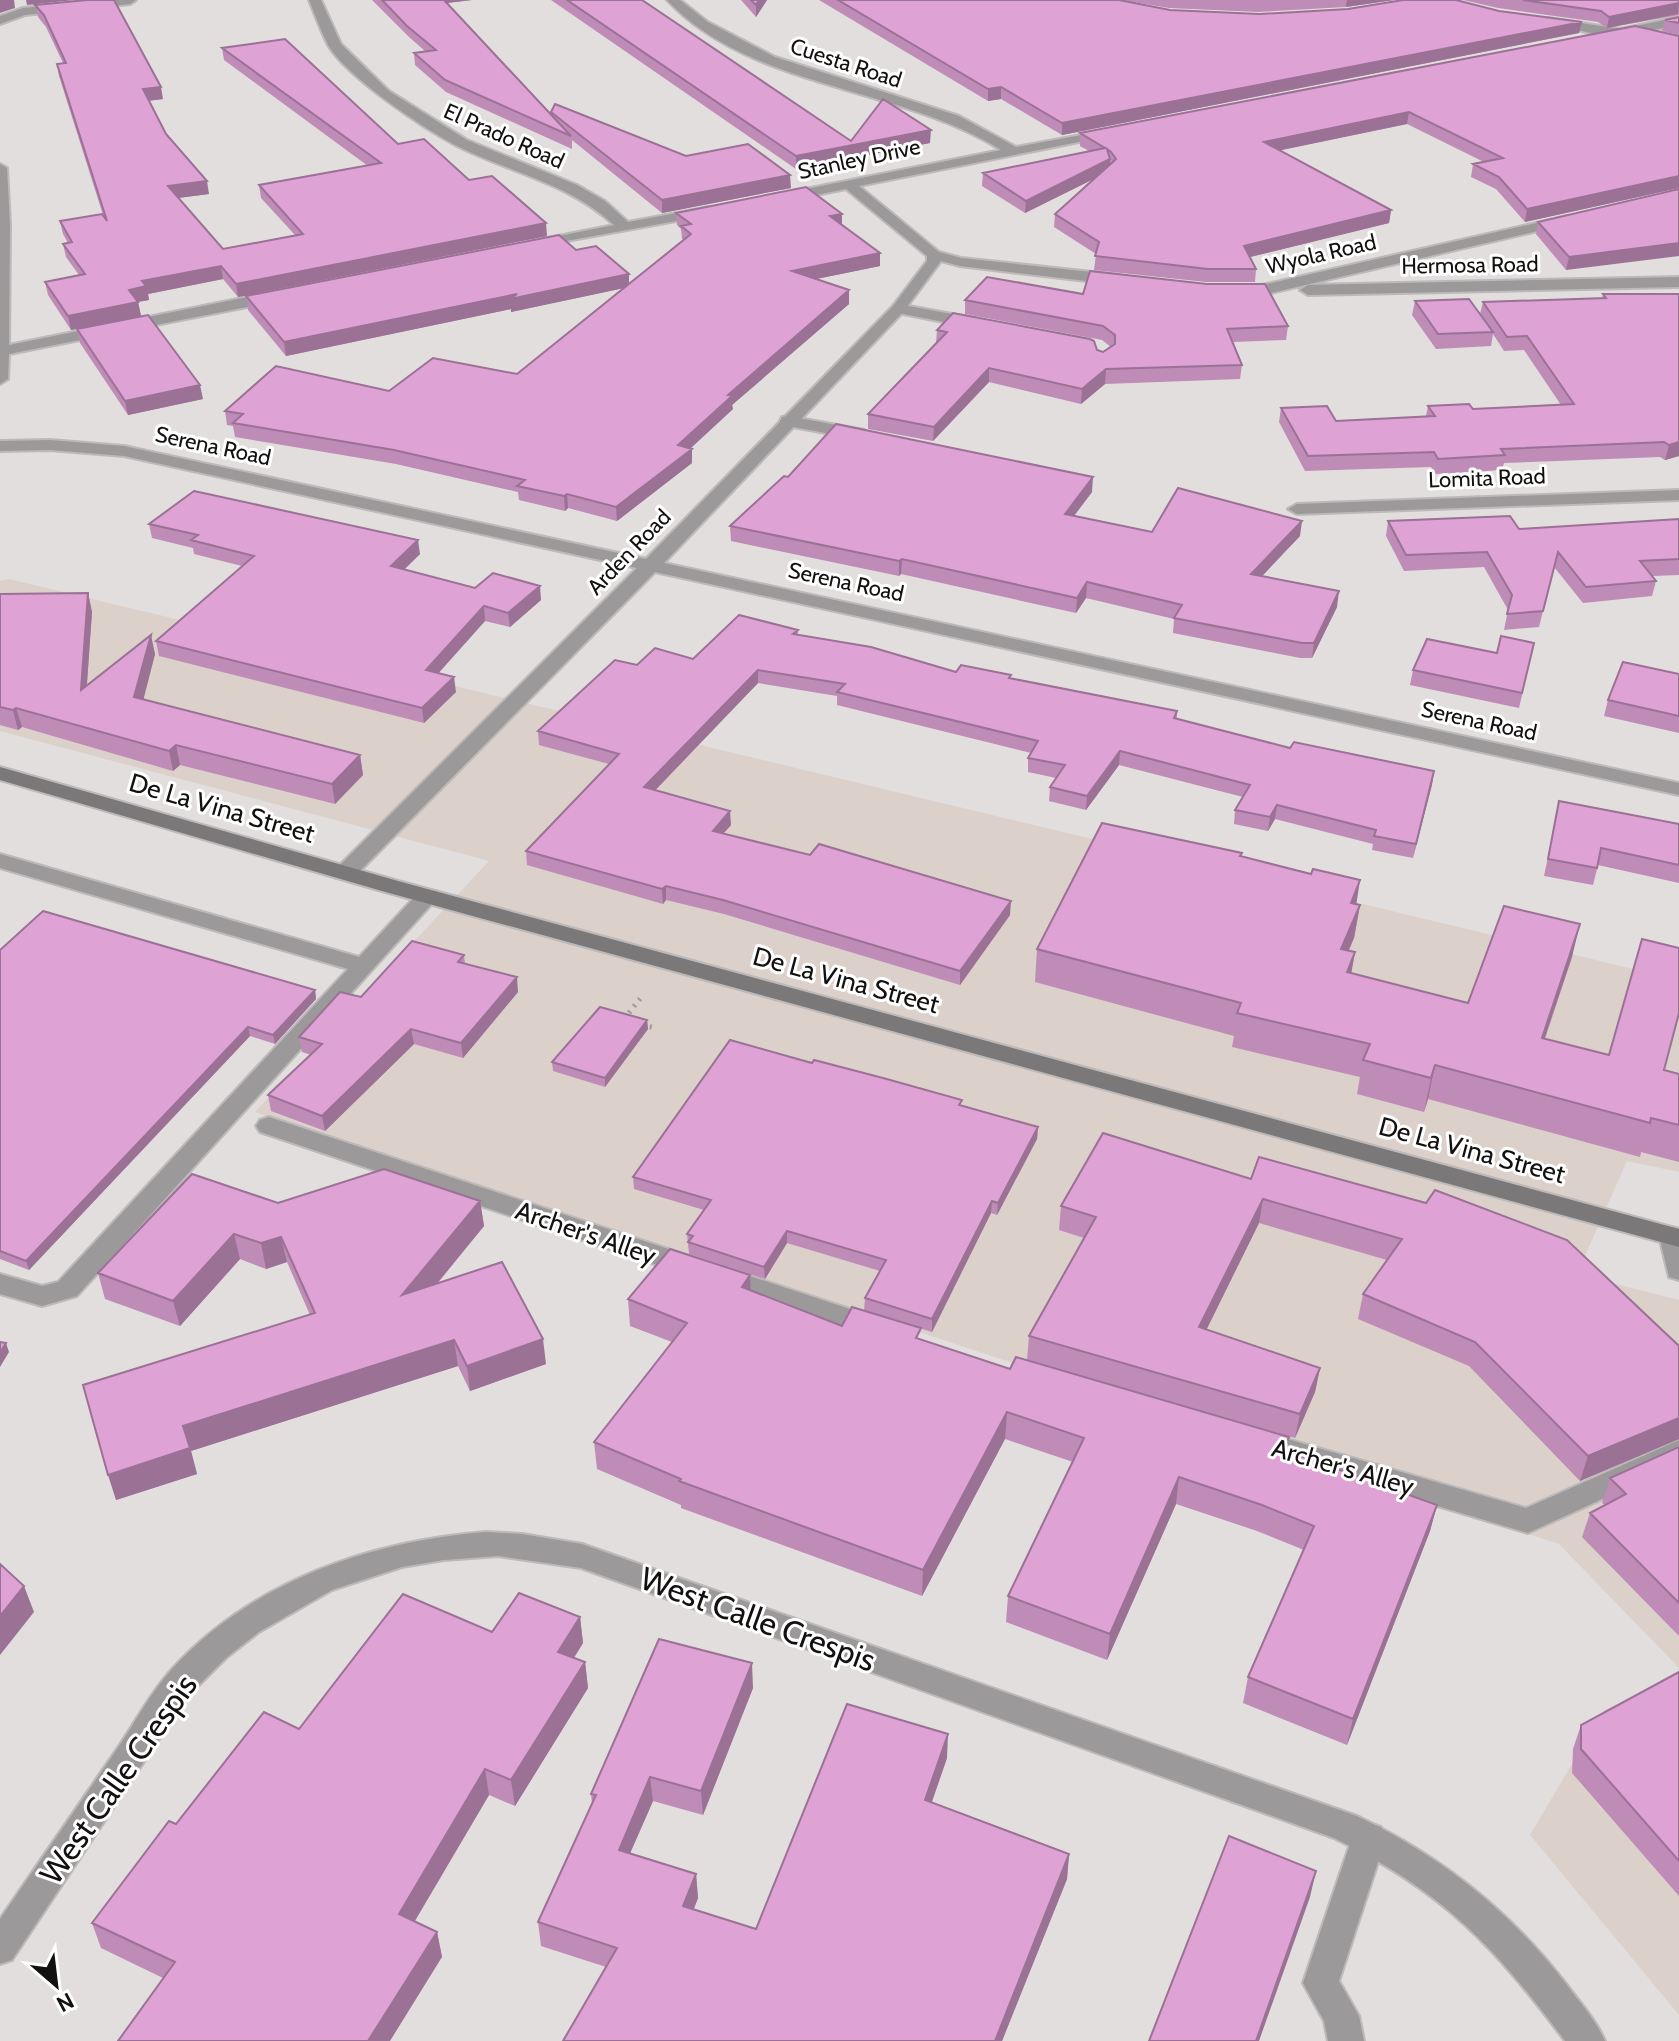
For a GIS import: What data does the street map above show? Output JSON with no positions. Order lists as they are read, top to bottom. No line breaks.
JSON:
{"streets":{"street":["Cuesta Road","El Prado Road","Stanley Drive","Wyola Road","Hermosa Road","Serena Road","Lomita Road","Arden Road","De La Vina Street","Archer's Alley","West Calle Crespis"]},"crossings":[["Cuesta Road","Stanley Drive"],["Wyola Road","Hermosa Road"],["Serena Road","Arden Road"],["Arden Road","De La Vina Street"]],"north":"bottom right"}
